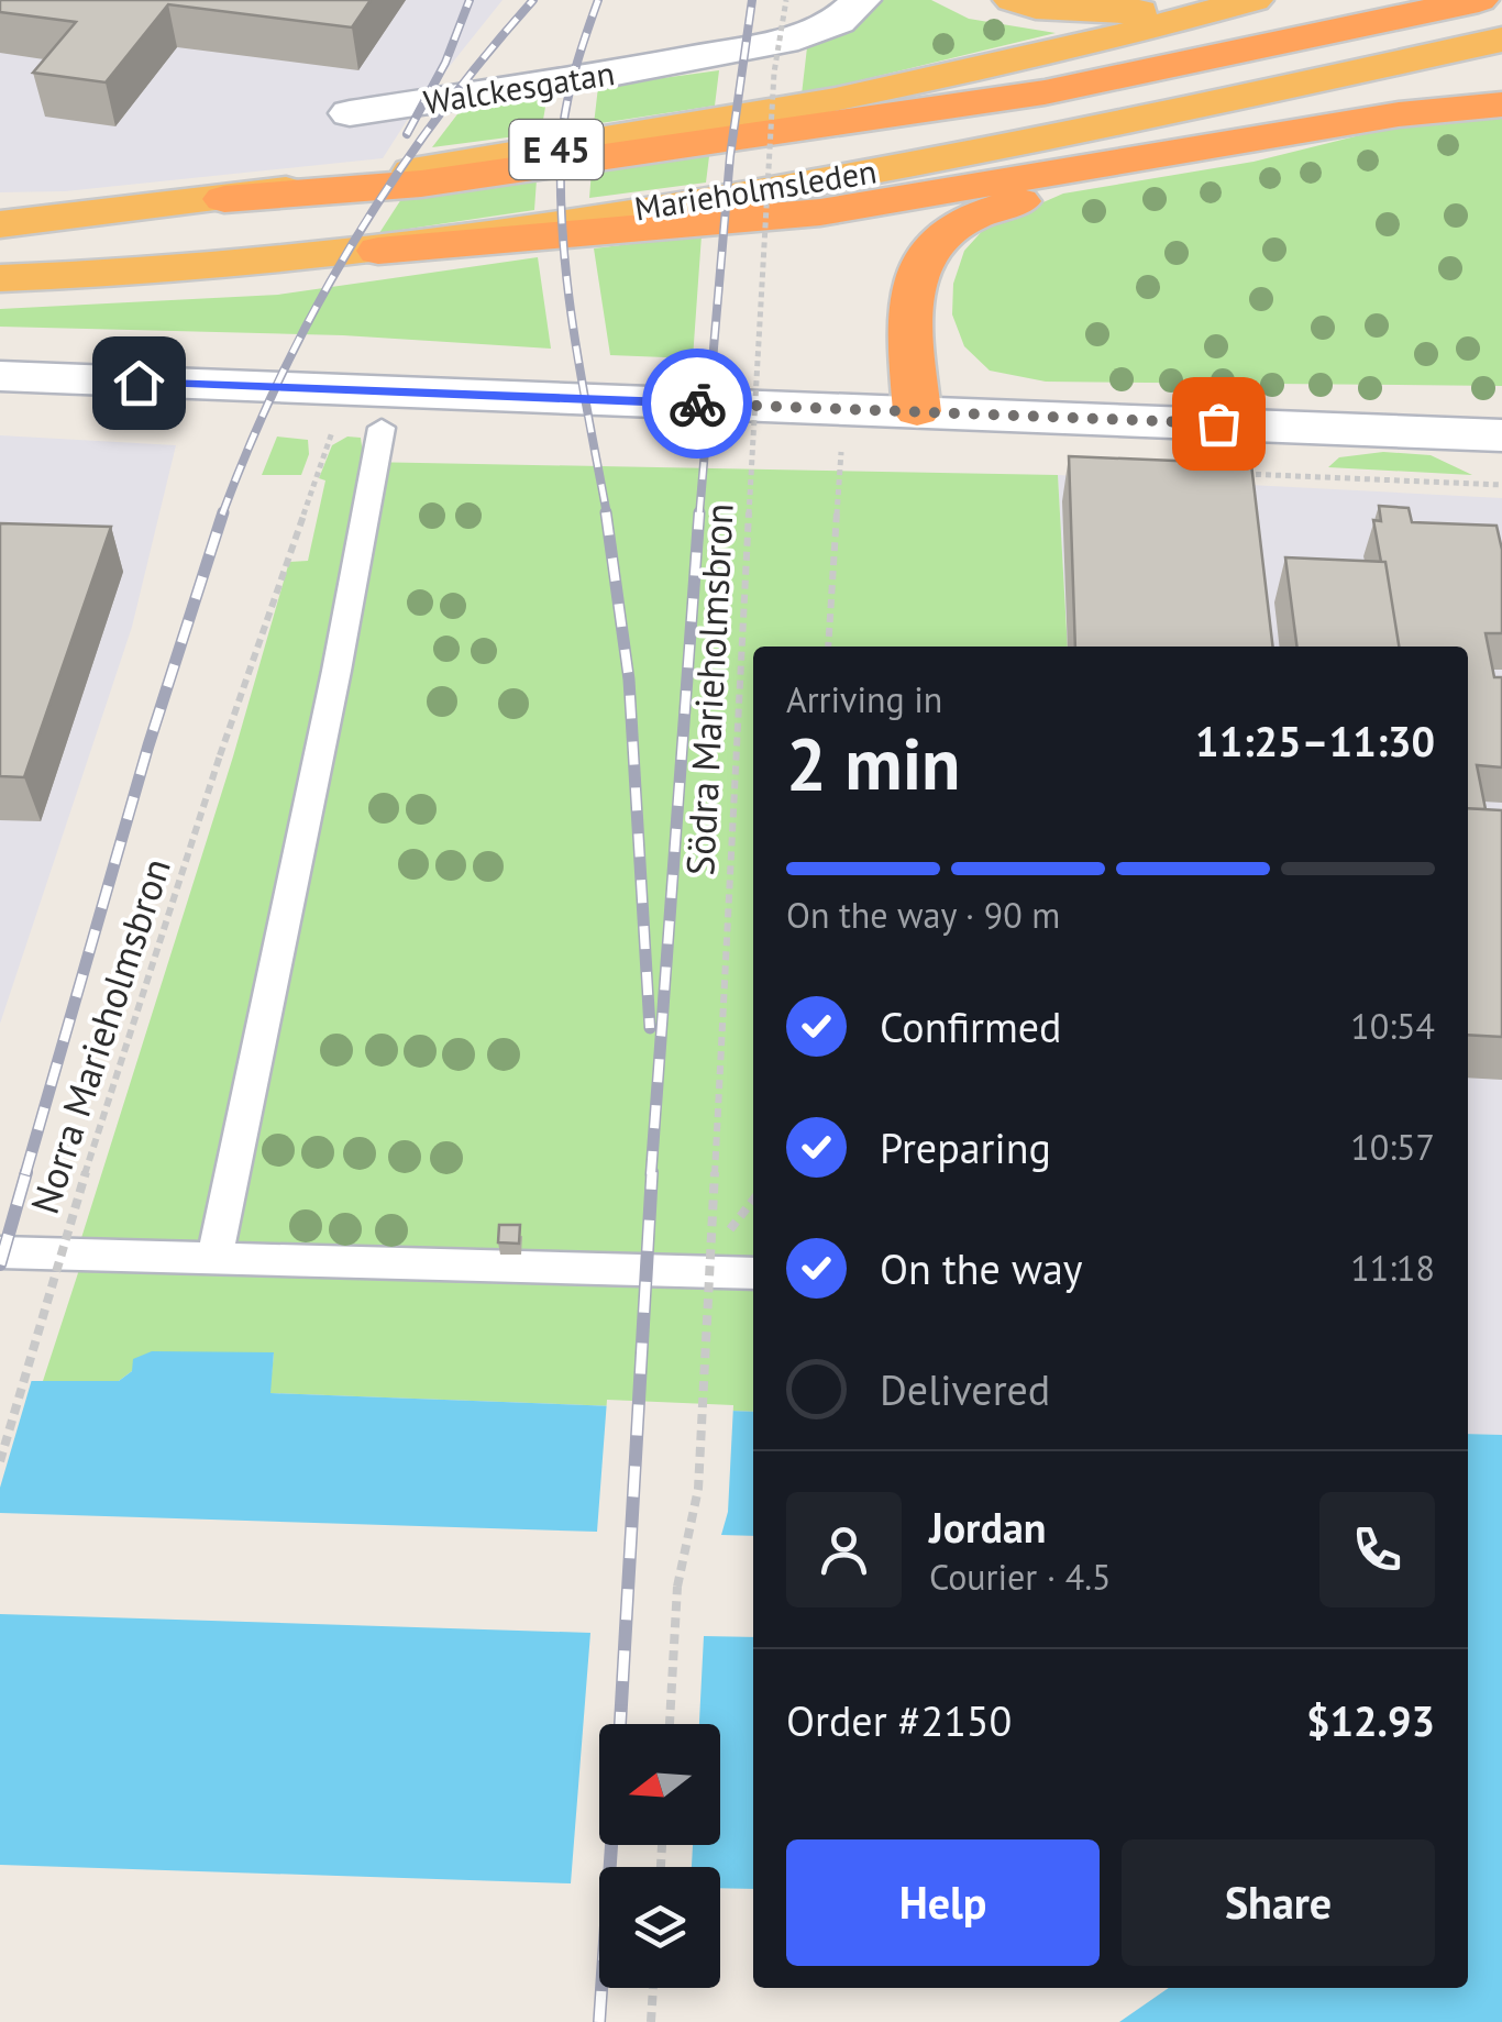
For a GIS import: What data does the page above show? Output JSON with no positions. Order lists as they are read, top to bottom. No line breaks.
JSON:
{"streets":{"highway":["E 45","Marieholmsleden"],"street":["Walckesgatan"],"path":["Södra Marieholmsbron","Norra Marieholmsbron"]},"crossings":[["E 45","Marieholmsleden"]],"north":"left","page":{"heading":["2 min","Arriving in","11:25–11:30"],"panel":["Jordan","Courier · 4.5","Order #2150","$12.93"],"bar":"On the way · 90 m","list":[["Confirmed","10:54"],["Preparing","10:57"],["On the way","11:18"],"Delivered"],"buttons":["Help","Share"]}}
